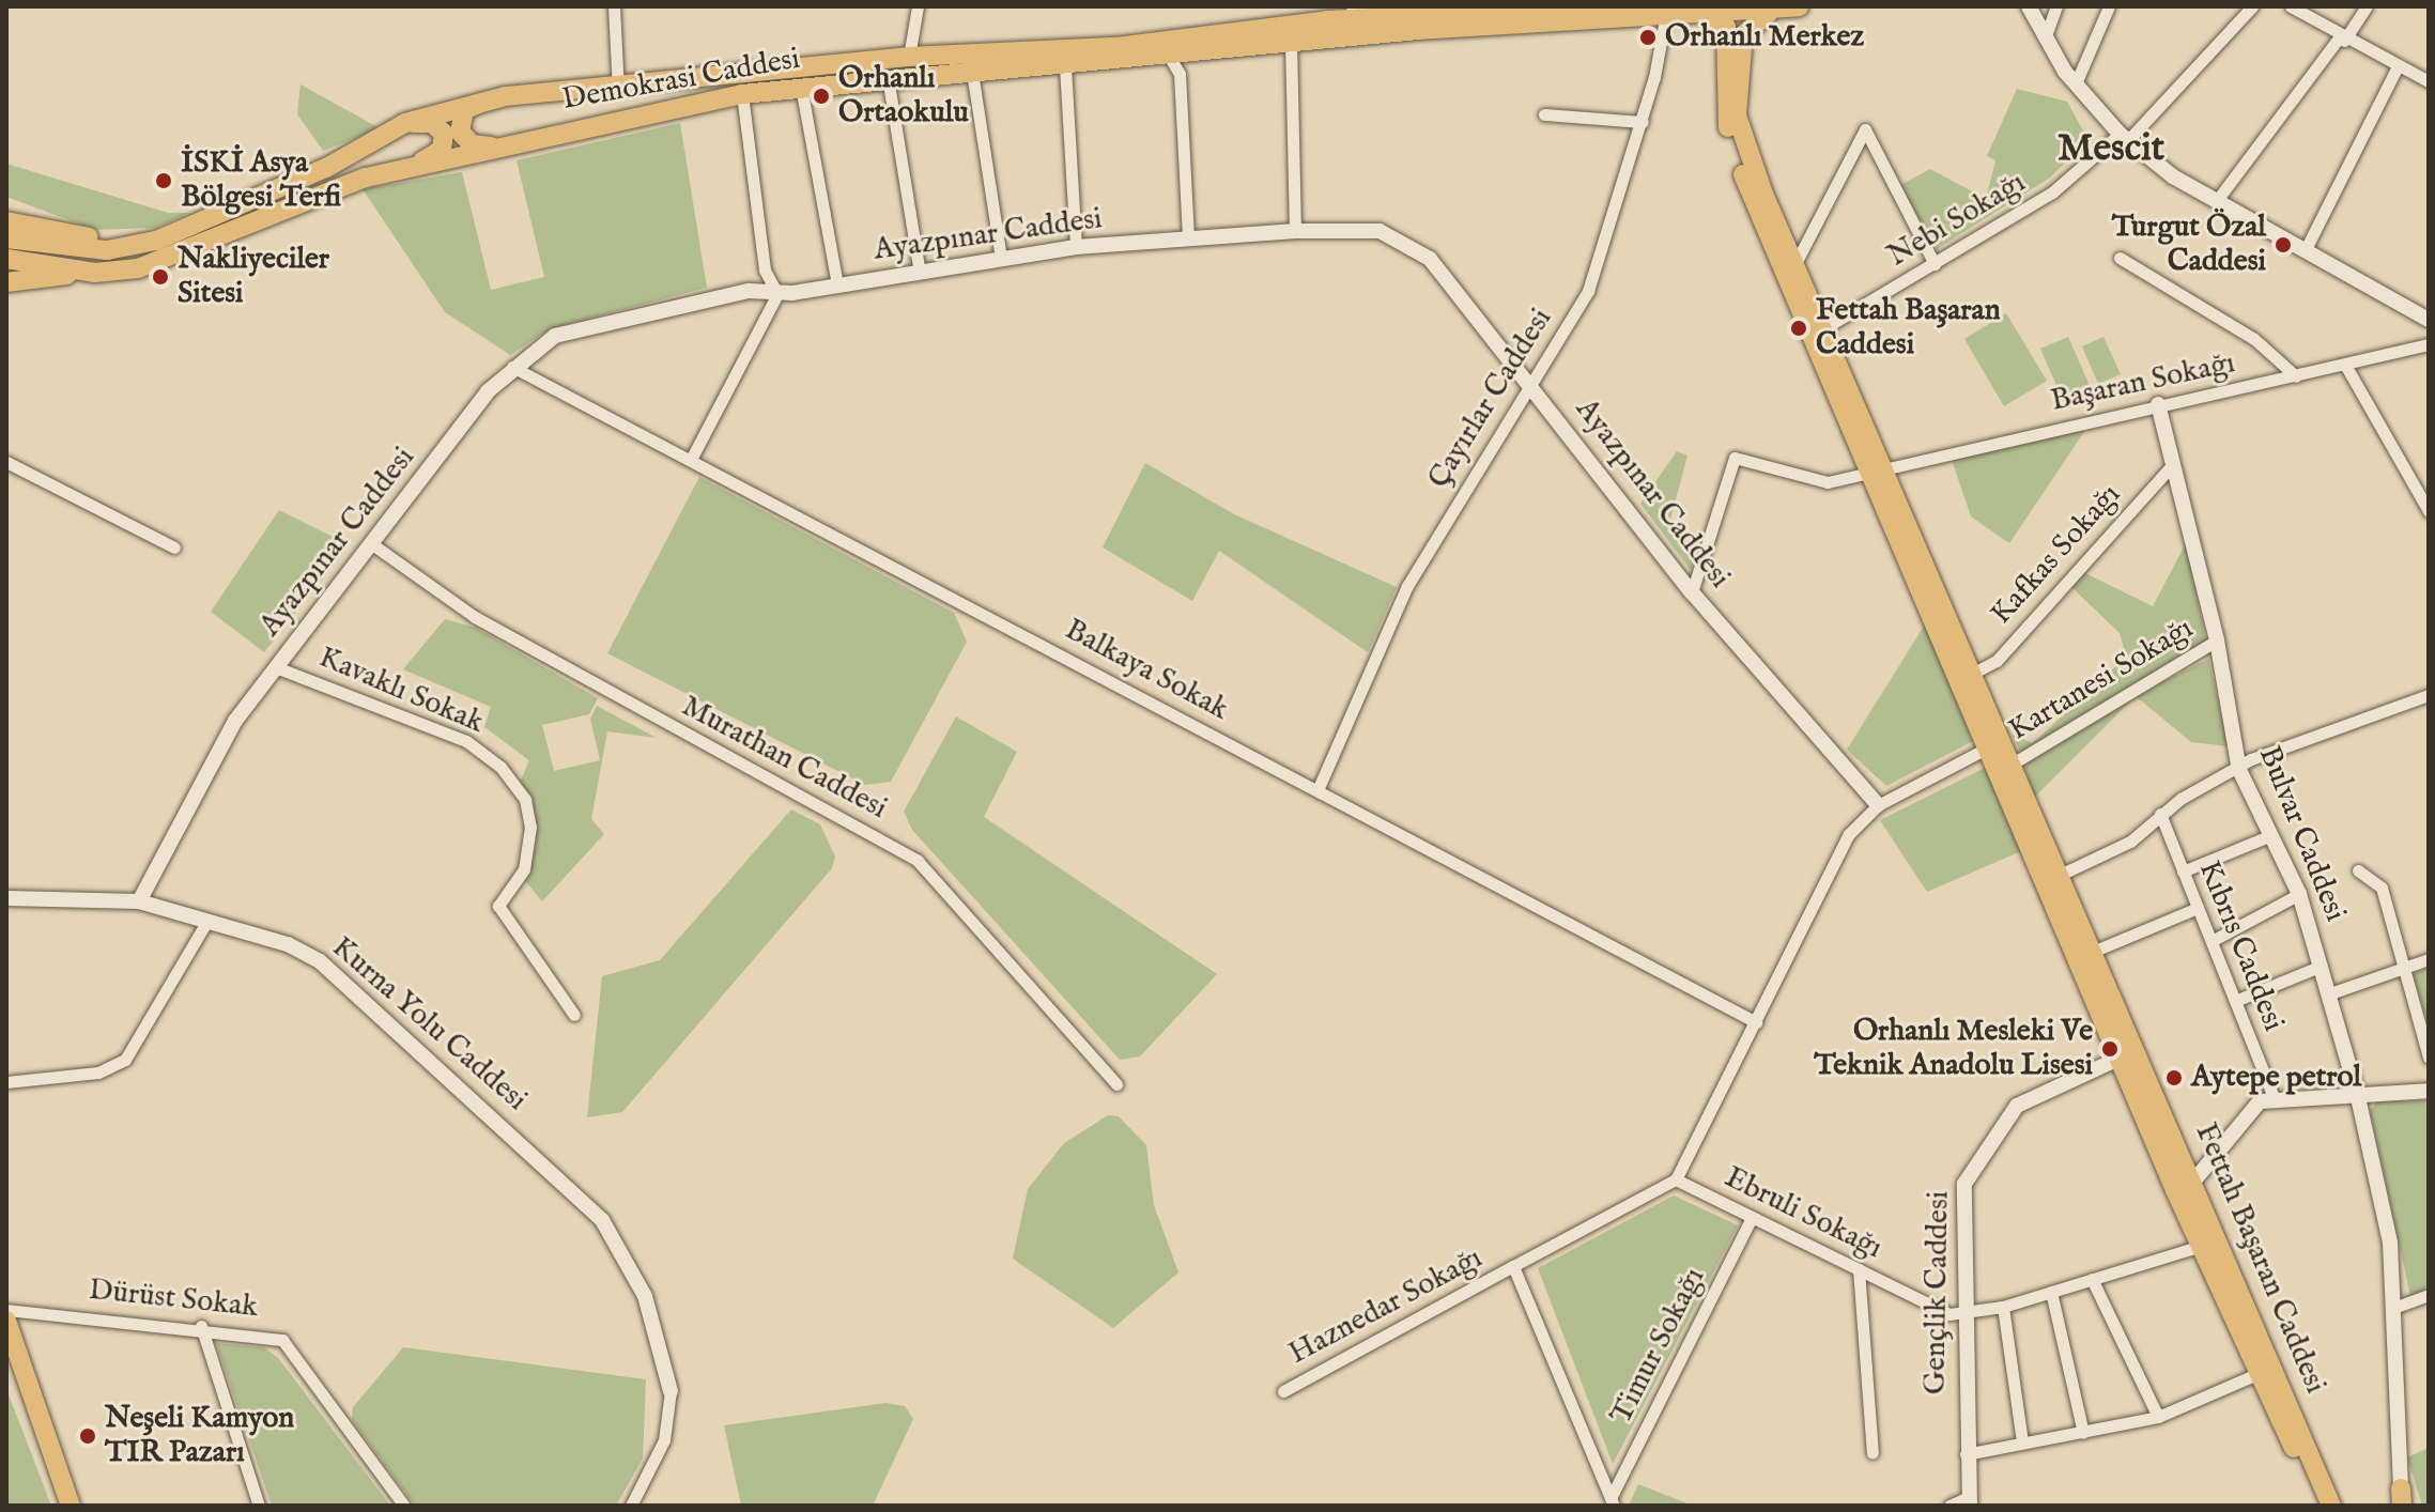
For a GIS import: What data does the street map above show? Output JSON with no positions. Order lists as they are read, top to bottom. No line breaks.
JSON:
{"streets":{"main road":["Demokrasi Caddesi","Fettah Başaran Caddesi"],"street":["Nebi Sokağı","Ayazpınar Caddesi","Başaran Sokağı","Çayırlar Caddesi","Kafkas Sokağı","Balkaya Sokak","Kartanesi Sokağı","Kavaklı Sokak","Murathan Caddesi","Bulvar Caddesi","Kıbrıs Caddesi","Kurna Yolu Caddesi","Ebruli Sokağı","Gençlik Caddesi","Dürüst Sokak","Haznedar Sokağı","Timur Sokağı"]},"crossings":[["Demokrasi Caddesi","Çayırlar Caddesi"],["Demokrasi Caddesi","Fettah Başaran Caddesi"],["Nebi Sokağı","Fettah Başaran Caddesi"],["Ayazpınar Caddesi","Başaran Sokağı"],["Ayazpınar Caddesi","Çayırlar Caddesi"],["Ayazpınar Caddesi","Balkaya Sokak"],["Ayazpınar Caddesi","Kavaklı Sokak"],["Ayazpınar Caddesi","Murathan Caddesi"],["Ayazpınar Caddesi","Kurna Yolu Caddesi"],["Başaran Sokağı","Bulvar Caddesi"],["Başaran Sokağı","Fettah Başaran Caddesi"],["Çayırlar Caddesi","Balkaya Sokak"],["Kafkas Sokağı","Bulvar Caddesi"],["Kafkas Sokağı","Fettah Başaran Caddesi"],["Kartanesi Sokağı","Bulvar Caddesi"],["Kartanesi Sokağı","Fettah Başaran Caddesi"],["Ebruli Sokağı","Gençlik Caddesi"],["Ebruli Sokağı","Haznedar Sokağı"],["Ebruli Sokağı","Timur Sokağı"],["Fettah Başaran Caddesi","Gençlik Caddesi"]],"districts":["Mescit"],"places":["Orhanlı Merkez","Orhanlı Ortaokulu","İSKİ Asya Bölgesi Terfi","Turgut Özal Caddesi","Nakliyeciler Sitesi","Fettah Başaran Caddesi","Orhanlı Mesleki Ve Teknik Anadolu Lisesi","Aytepe petrol","Neşeli Kamyon TIR Pazarı"]}
